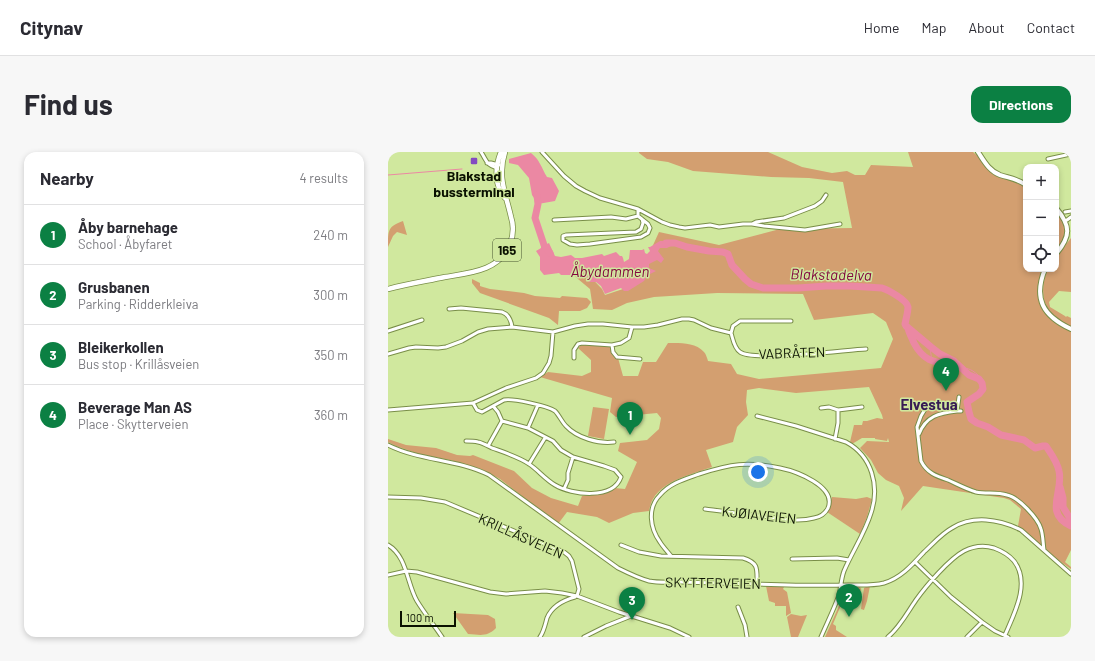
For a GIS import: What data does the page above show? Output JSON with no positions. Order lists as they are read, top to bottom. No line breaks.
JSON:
{"streets":{"main road":["165"],"street":["VABRÅTEN","KJØIAVEIEN","KRILLÅSVEIEN","SKYTTERVEIEN"]},"districts":["Elvestua"],"water":["Åbydammen","Blakstadelva"],"places":{"transit":["Blakstad bussterminal"]},"scale_bar":"100 m","page":{"header":"Citynav","nav":["Home","Map","About","Contact"],"buttons":"Directions","title":"Find us","heading":["Nearby","4 results"],"map_buttons":["+","−"],"list":[{"mark":"1","name":"Åby barnehage","note":"School · Åbyfaret","value":"240 m"},{"mark":"2","name":"Grusbanen","note":"Parking · Ridderkleiva","value":"300 m"},{"mark":"3","name":"Bleikerkollen","note":"Bus stop · Krillåsveien","value":"350 m"},{"mark":"4","name":"Beverage Man AS","note":"Place · Skytterveien","value":"360 m"}],"pins":["4","1","2","3"],"scale":"100 m"}}
